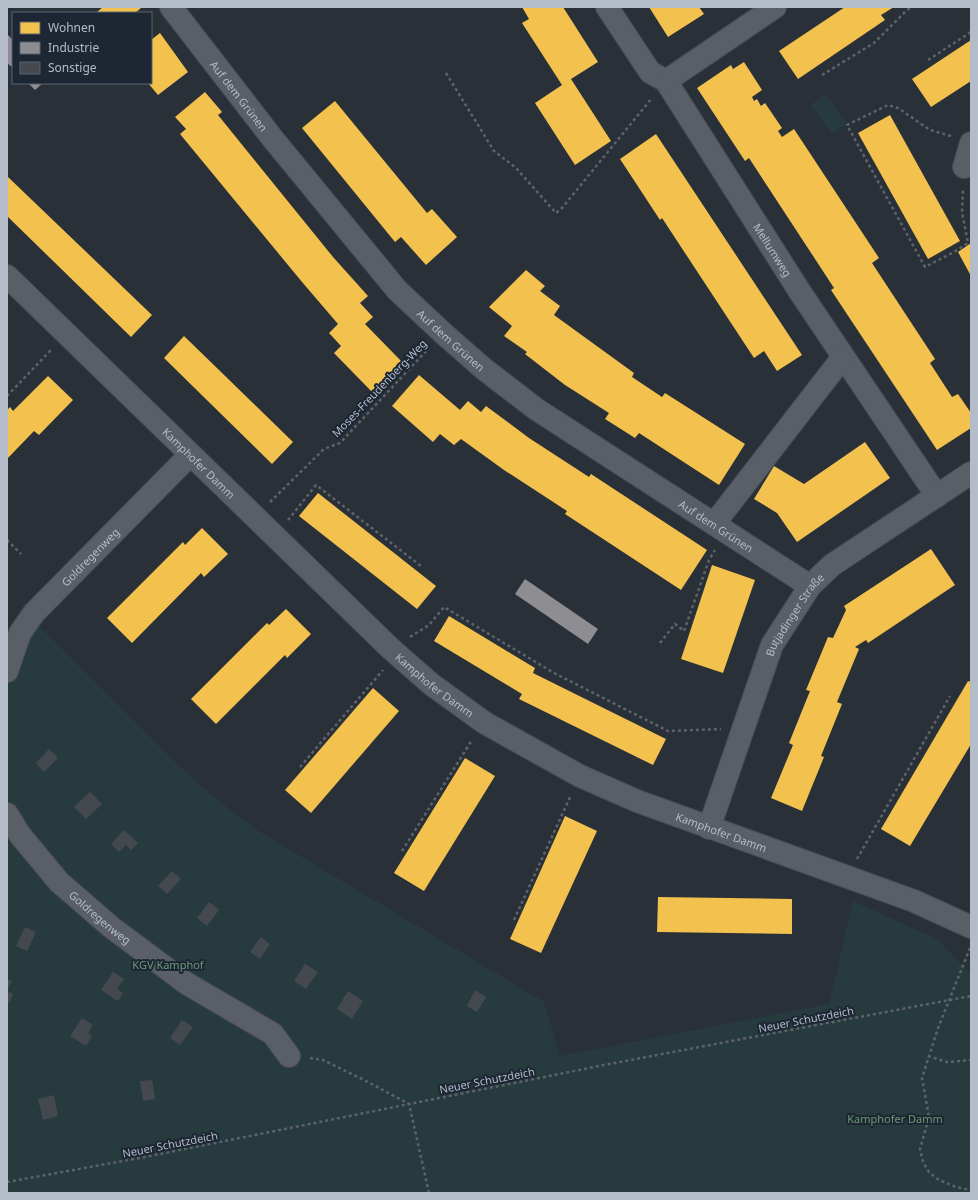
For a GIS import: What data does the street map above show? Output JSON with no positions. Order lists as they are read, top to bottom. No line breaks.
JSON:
{"streets":{"street":["Auf dem Grünen","Mellumweg","Kamphofer Damm","Goldregenweg","Butjadinger Straße"],"path":["Moses-Freudenberg-Weg","Neuer Schutzdeich"]},"crossings":[["Auf dem Grünen","Moses-Freudenberg-Weg"],["Auf dem Grünen","Butjadinger Straße"],["Mellumweg","Butjadinger Straße"],["Moses-Freudenberg-Weg","Kamphofer Damm"],["Kamphofer Damm","Goldregenweg"],["Kamphofer Damm","Butjadinger Straße"]],"parks":["KGV Kamphof","Kamphofer Damm"],"legend":["Wohnen","Industrie","Sonstige"]}
